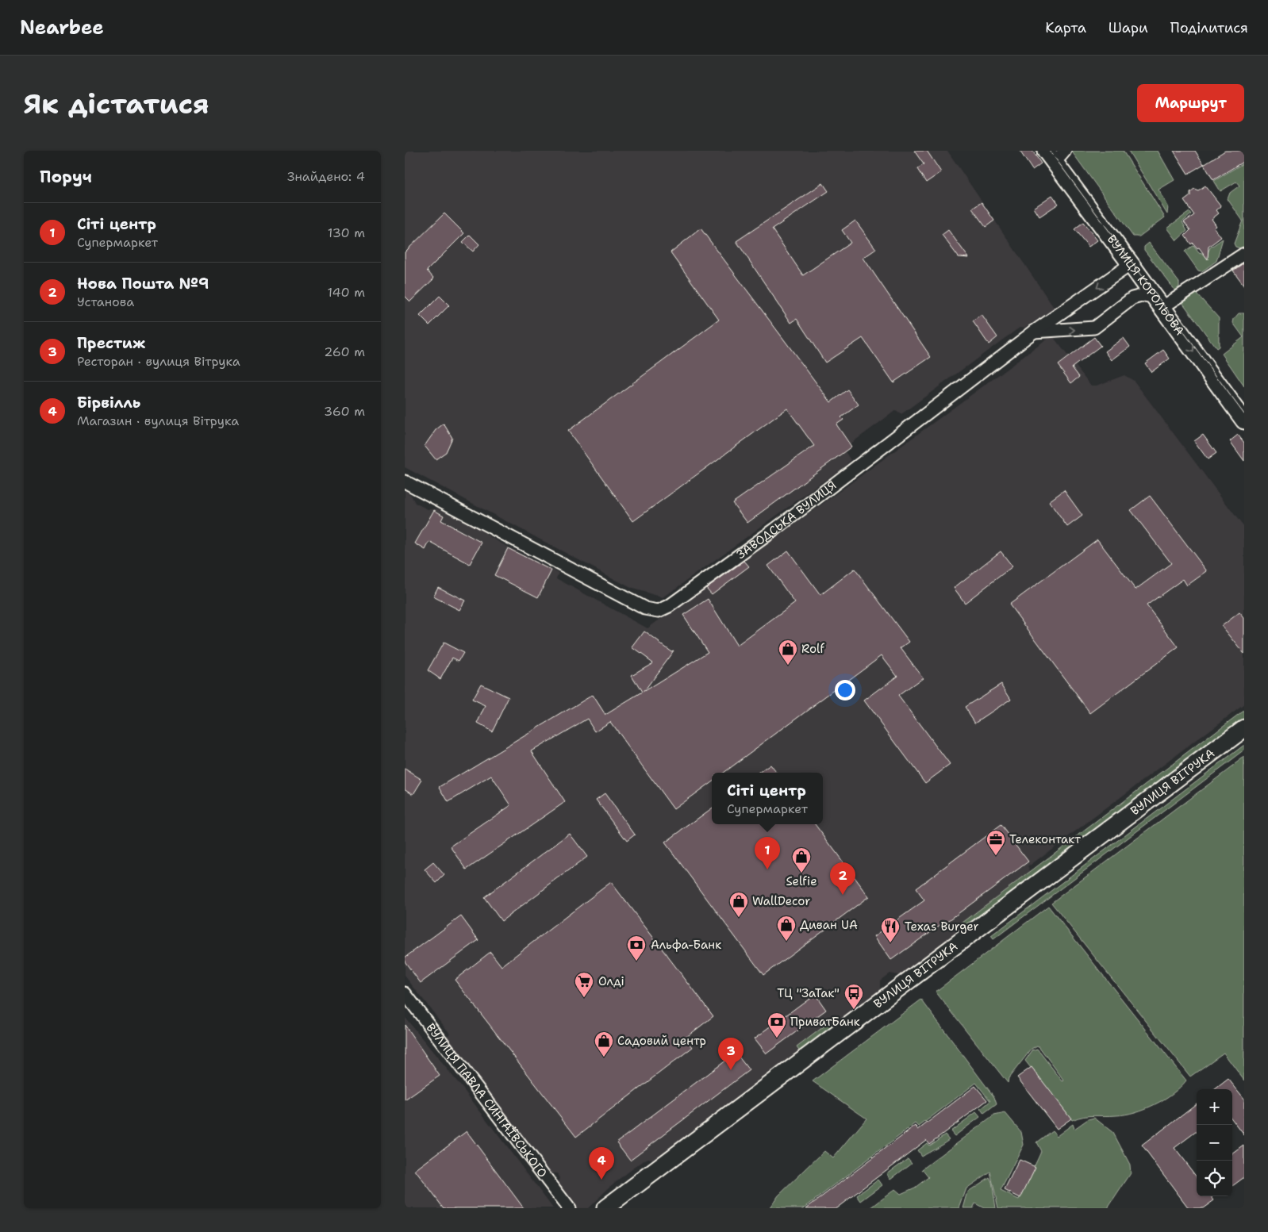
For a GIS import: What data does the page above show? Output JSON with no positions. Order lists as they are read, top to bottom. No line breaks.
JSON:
{"streets":{"main road":["ВУЛИЦЯ КОРОЛЬОВА","ВУЛИЦЯ ВІТРУКА"],"street":["ЗАВОДСЬКА ВУЛИЦЯ","ВУЛИЦЯ ПАВЛА СИНГАЇВСЬКОГО"]},"crossings":[["ВУЛИЦЯ КОРОЛЬОВА","ЗАВОДСЬКА ВУЛИЦЯ"]],"places":{"shop":["Rolf","Selfie","WallDecor","Диван UA","Садовий центр"],"office":["Телеконтакт"],"restaurant":["Texas Burger"],"bank":["Альфа-Банк","ПриватБанк"],"supermarket":["Олді"],"bus stop":["ТЦ \"ЗаТак\""]},"page":{"header":"Nearbee","nav":["Карта","Шари","Поділитися"],"buttons":"Маршрут","title":"Як дістатися","heading":["Поруч","Знайдено: 4"],"list":[{"mark":"1","name":"Сіті центр","note":"Супермаркет","value":"130 m"},{"mark":"2","name":"Нова Пошта №9","note":"Установа","value":"140 m"},{"mark":"3","name":"Престиж","note":"Ресторан · вулиця Вітрука","value":"260 m"},{"mark":"4","name":"Бірвілль","note":"Магазин · вулиця Вітрука","value":"360 m"}],"popup":["Сіті центр","Супермаркет"],"pins":["1","2","3","4"],"map_buttons":["+","−"]}}
